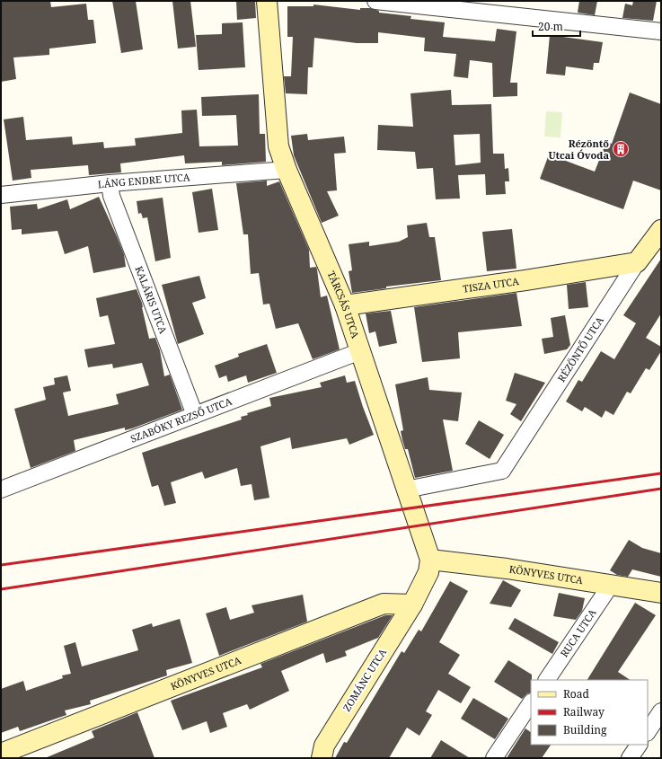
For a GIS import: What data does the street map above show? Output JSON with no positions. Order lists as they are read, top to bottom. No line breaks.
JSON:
{"streets":{"main road":["TISZA UTCA","TÁRCSÁS UTCA","RÉZÖNTŐ UTCA","KÖNYVES UTCA","ZOMÁNC UTCA"],"street":["LÁNG ENDRE UTCA","KALÁRIS UTCA","SZABÓKY REZSŐ UTCA","RUCA UTCA"]},"crossings":[["LÁNG ENDRE UTCA","KALÁRIS UTCA"],["LÁNG ENDRE UTCA","TÁRCSÁS UTCA"],["TISZA UTCA","TÁRCSÁS UTCA"],["TISZA UTCA","RÉZÖNTŐ UTCA"],["KALÁRIS UTCA","SZABÓKY REZSŐ UTCA"],["TÁRCSÁS UTCA","RÉZÖNTŐ UTCA"],["TÁRCSÁS UTCA","SZABÓKY REZSŐ UTCA"],["TÁRCSÁS UTCA","KÖNYVES UTCA"],["KÖNYVES UTCA","RUCA UTCA"],["KÖNYVES UTCA","ZOMÁNC UTCA"]],"places":{"building":["Rézöntő Utcai Óvoda"]},"legend":["Road","Railway","Building"],"scale_bar":"20 m"}
